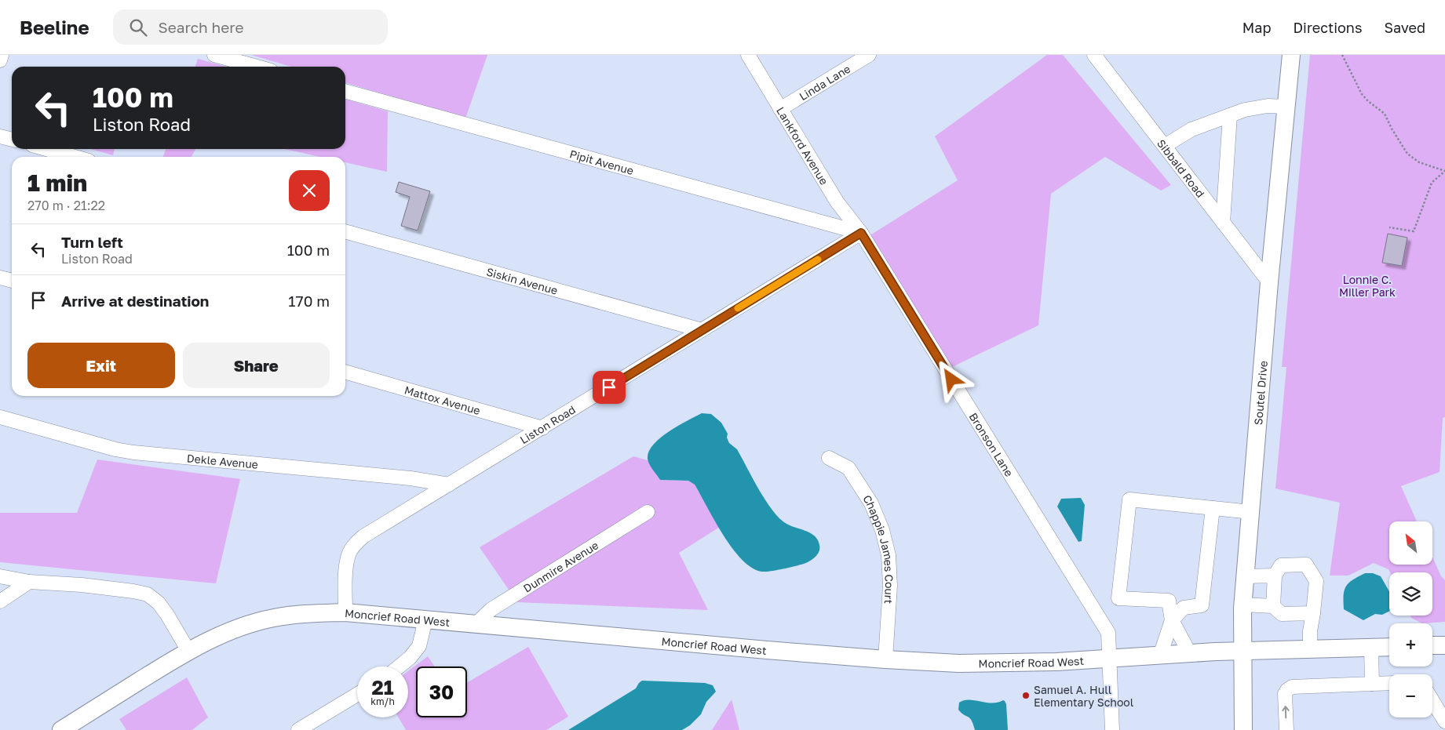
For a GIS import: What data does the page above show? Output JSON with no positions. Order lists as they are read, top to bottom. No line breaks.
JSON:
{"streets":{"main road":["Soutel Drive","Moncrief Road West"],"street":["Linda Lane","Lankford Avenue","Pipit Avenue","Sibbald Road","Siskin Avenue","Mattox Avenue","Liston Road","Bronson Lane","Dekle Avenue","Chappie James Court","Dunmire Avenue"]},"crossings":[["Linda Lane","Lankford Avenue"],["Lankford Avenue","Pipit Avenue"],["Lankford Avenue","Liston Road"],["Lankford Avenue","Bronson Lane"],["Pipit Avenue","Liston Road"],["Pipit Avenue","Bronson Lane"],["Sibbald Road","Soutel Drive"],["Siskin Avenue","Liston Road"],["Soutel Drive","Moncrief Road West"],["Mattox Avenue","Liston Road"],["Liston Road","Bronson Lane"],["Liston Road","Dekle Avenue"],["Liston Road","Moncrief Road West"],["Bronson Lane","Moncrief Road West"],["Chappie James Court","Moncrief Road West"],["Dunmire Avenue","Moncrief Road West"]],"parks":["Lonnie C. Miller Park"],"places":["Samuel A. Hull Elementary School"],"north":"top left","page":{"header":"Beeline","search":"Search here","nav":["Map","Directions","Saved"],"turn":["100 m","Liston Road"],"heading":["1 min","270 m · 21:22"],"list":[{"name":"Turn left","note":"Liston Road","value":"100 m"},{"name":"Arrive at destination","value":"170 m"}],"buttons":["Exit","Share"],"map_buttons":["+","−"],"speed":"21 km/h","limit":"30"}}
